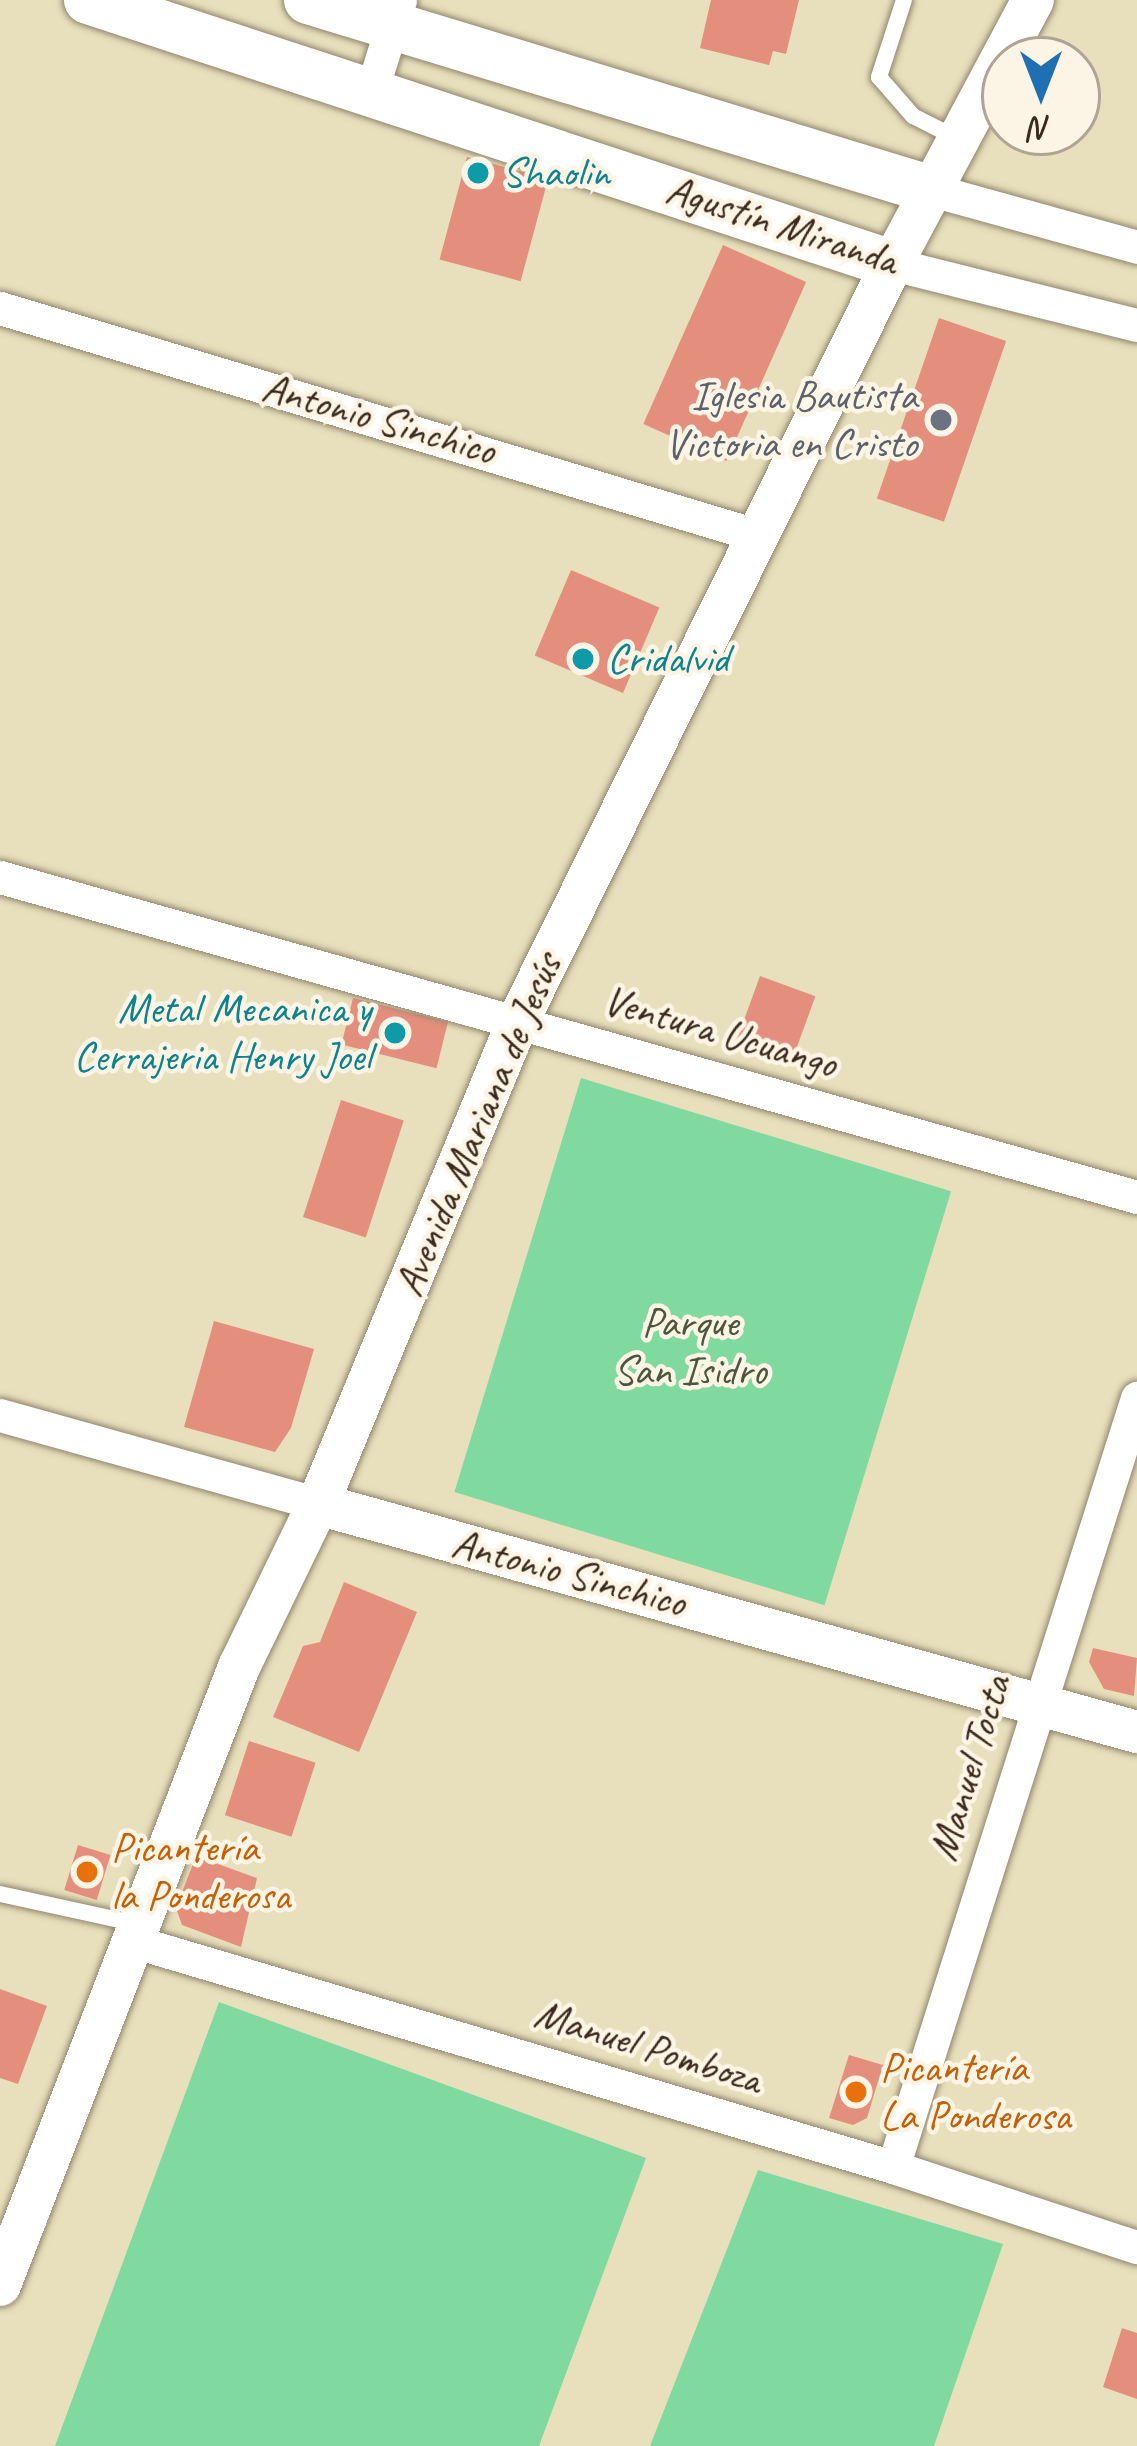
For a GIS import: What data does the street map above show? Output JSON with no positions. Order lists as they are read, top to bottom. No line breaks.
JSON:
{"streets":{"main road":["Agustín Miranda"],"street":["Antonio Sinchico","Ventura Ucuango","Avenida Mariana de Jesús","Manuel Tocta","Manuel Pomboza"]},"crossings":[["Agustín Miranda","Avenida Mariana de Jesús"],["Antonio Sinchico","Avenida Mariana de Jesús"],["Antonio Sinchico","Manuel Tocta"],["Ventura Ucuango","Avenida Mariana de Jesús"],["Avenida Mariana de Jesús","Manuel Pomboza"],["Manuel Tocta","Manuel Pomboza"]],"parks":["Parque San Isidro"],"places":["Shaolin","Iglesia Bautista Victoria en Cristo","Cridalvid","Metal Mecanica y Cerrajeria Henry Joel","Picantería la Ponderosa","Picantería La Ponderosa"],"north":"bottom"}
